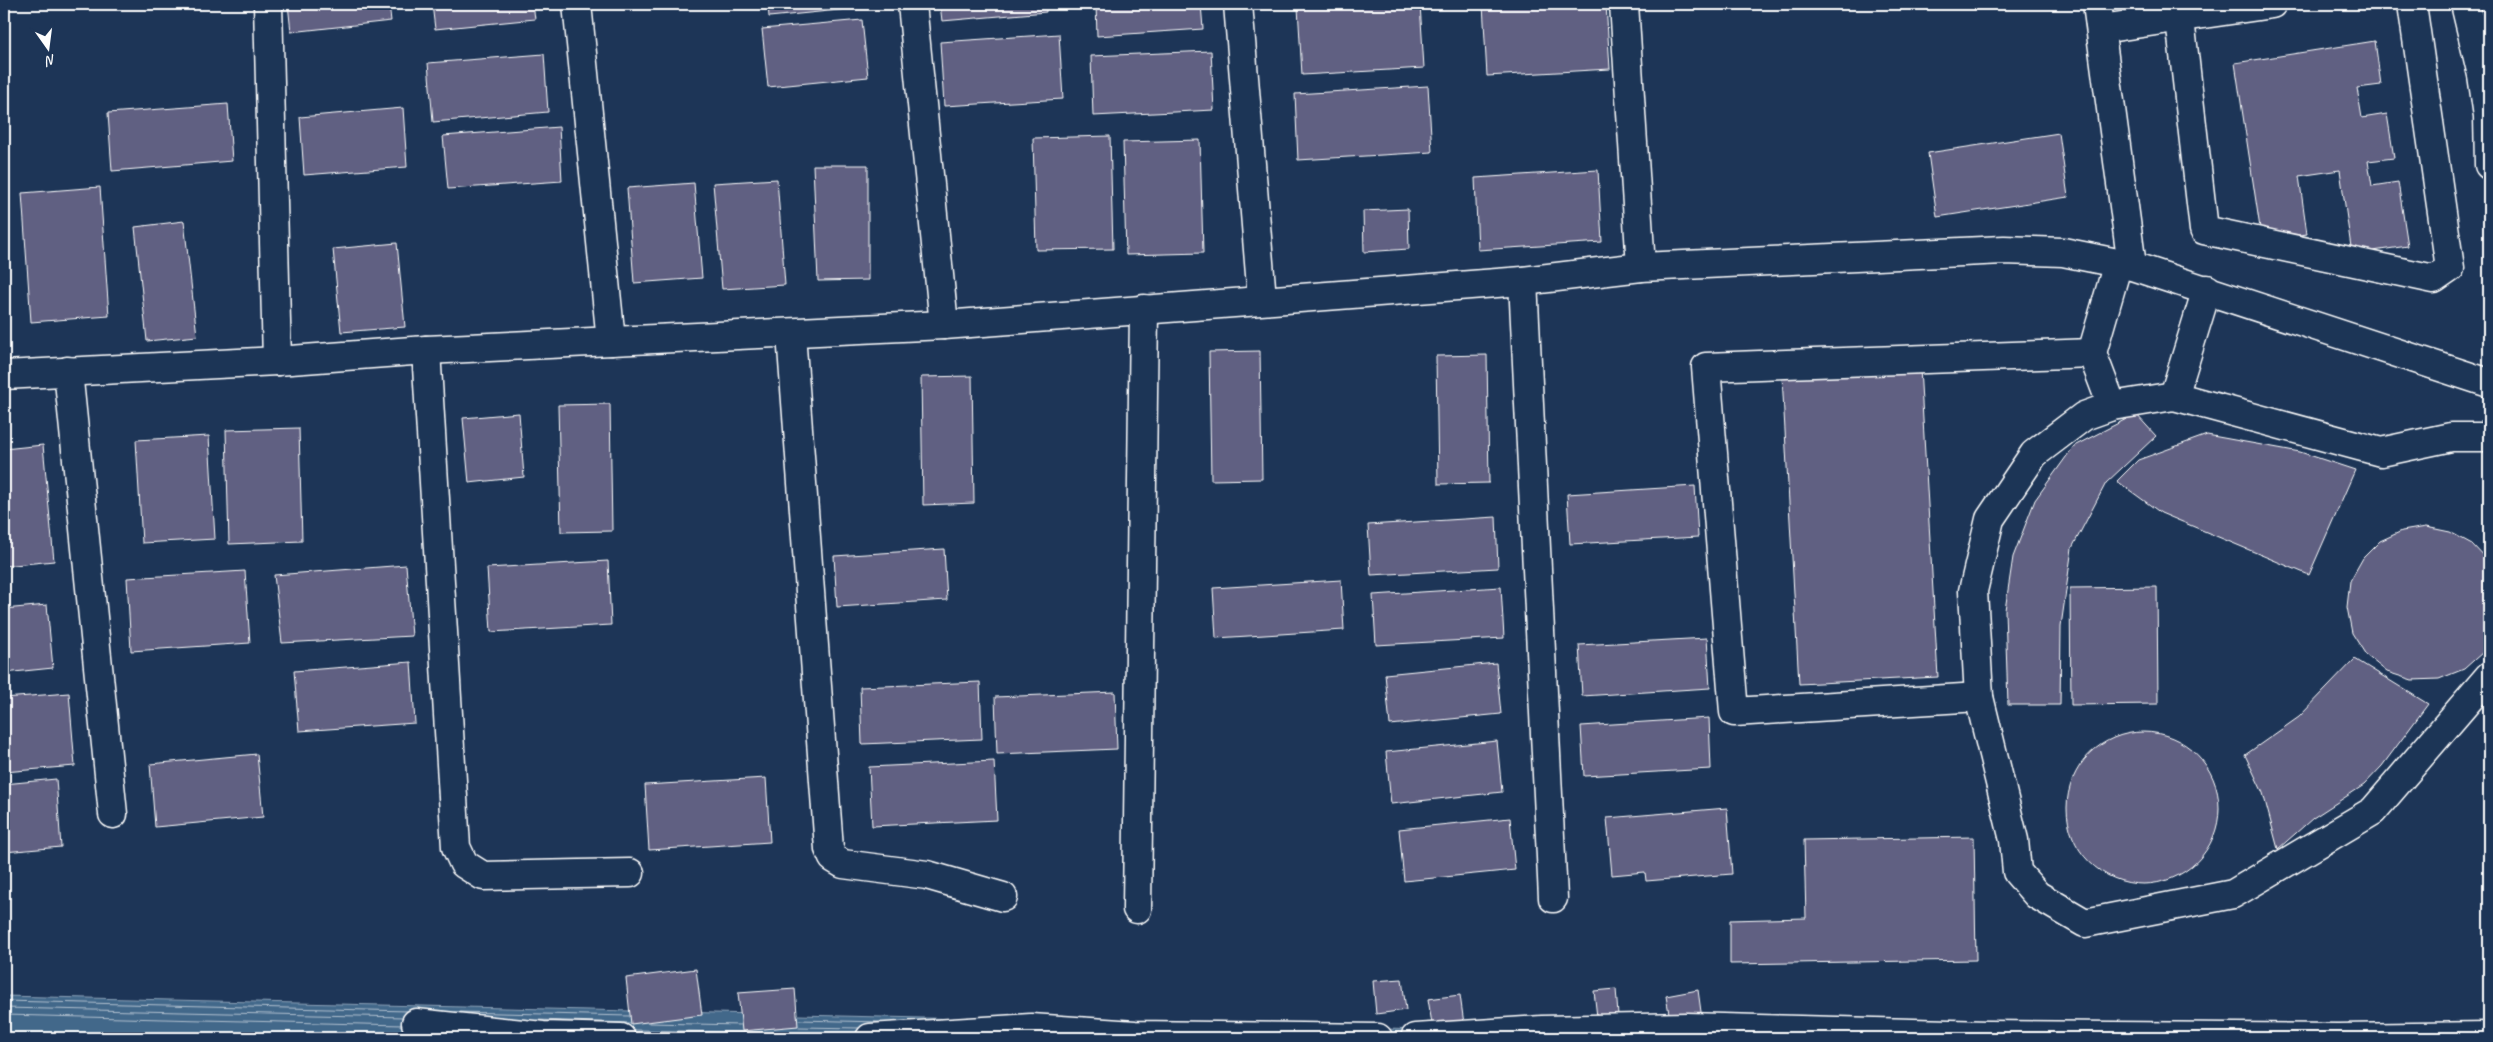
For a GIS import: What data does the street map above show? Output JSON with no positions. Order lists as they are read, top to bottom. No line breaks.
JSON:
{"north":"bottom"}
